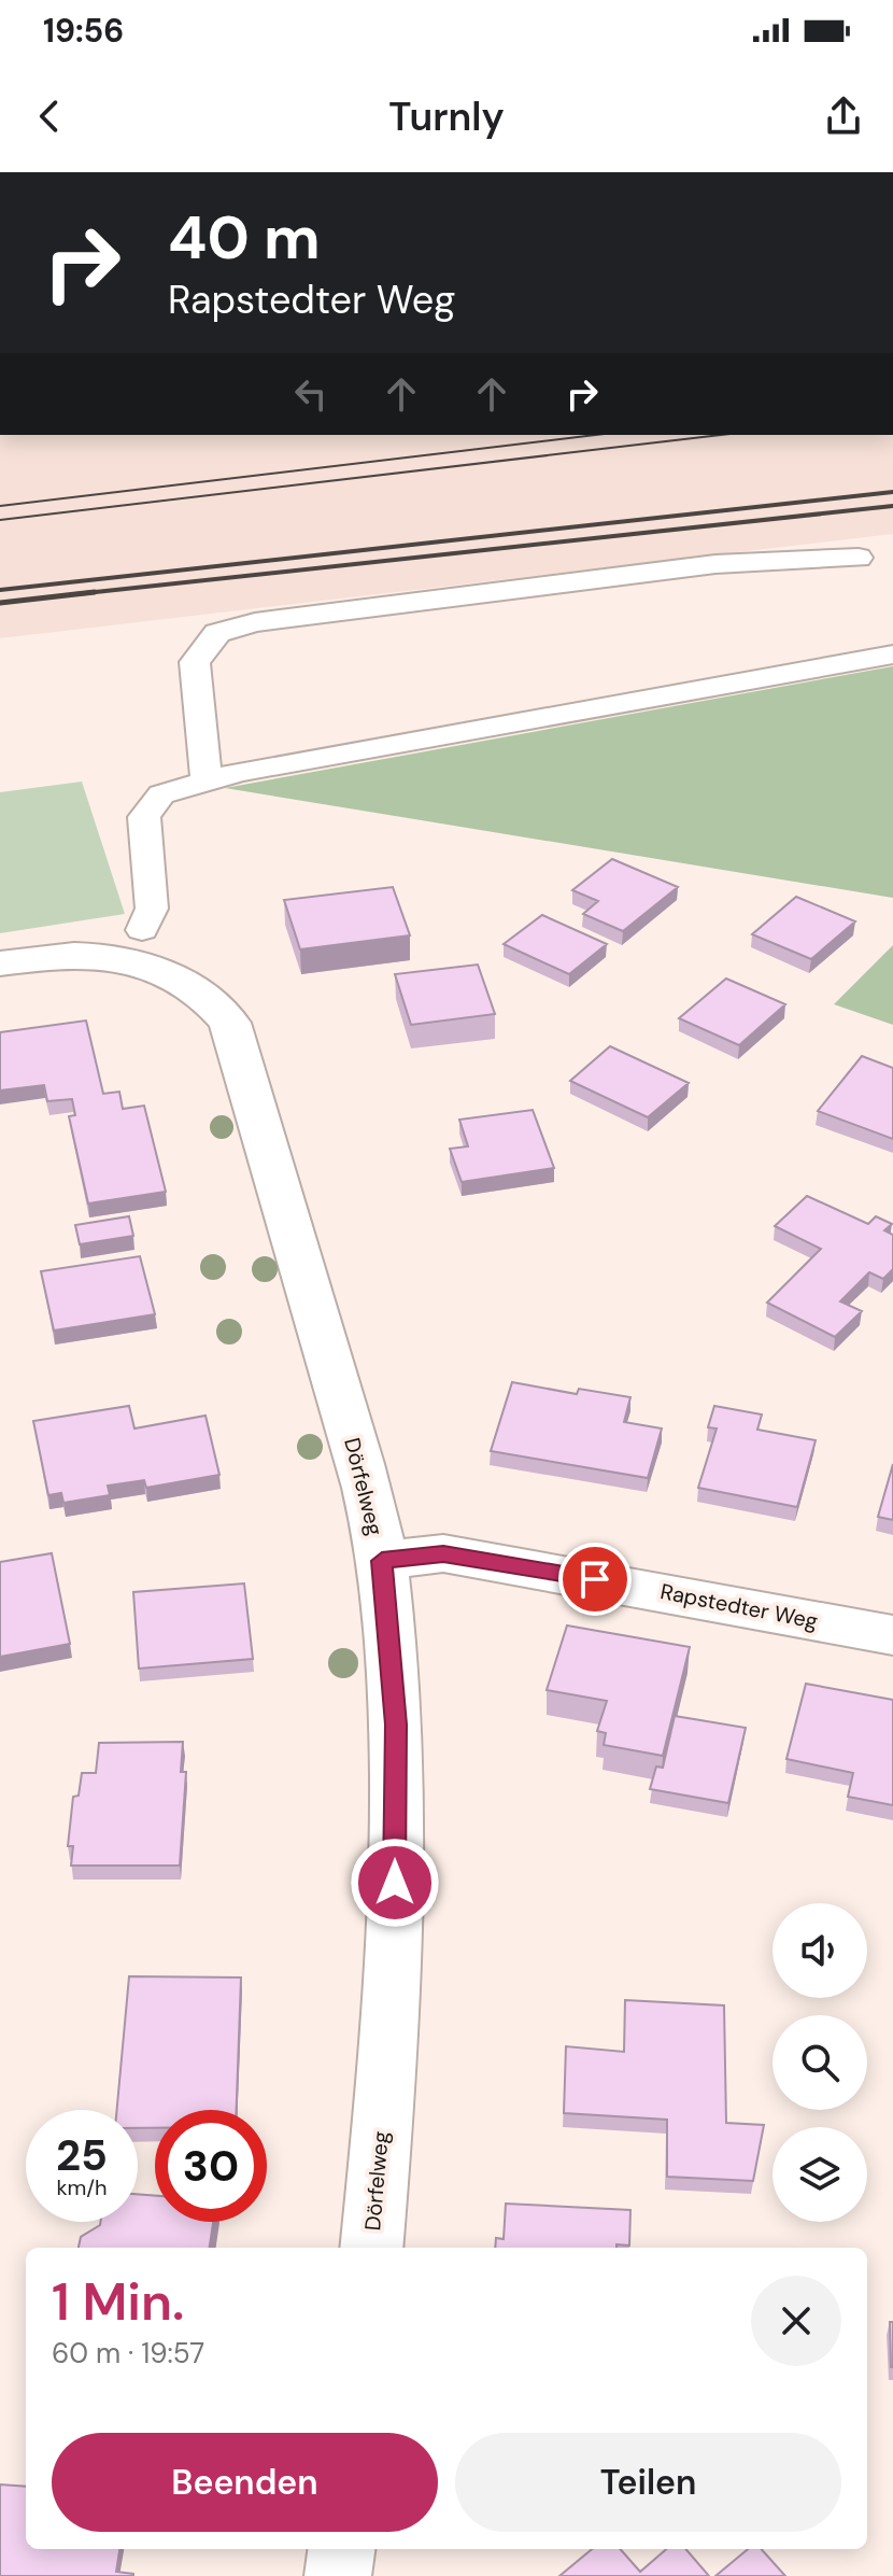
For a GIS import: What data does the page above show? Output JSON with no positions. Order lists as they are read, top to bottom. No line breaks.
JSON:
{"streets":{"street":["Dörfelweg","Rapstedter Weg"]},"crossings":[["Dörfelweg","Rapstedter Weg"]],"page":{"status":"19:56","header":"Turnly","turn":["40 m","Rapstedter Weg"],"speed":"25 km/h","limit":"30","heading":["1 Min.","60 m · 19:57"],"buttons":["Beenden","Teilen"]}}
